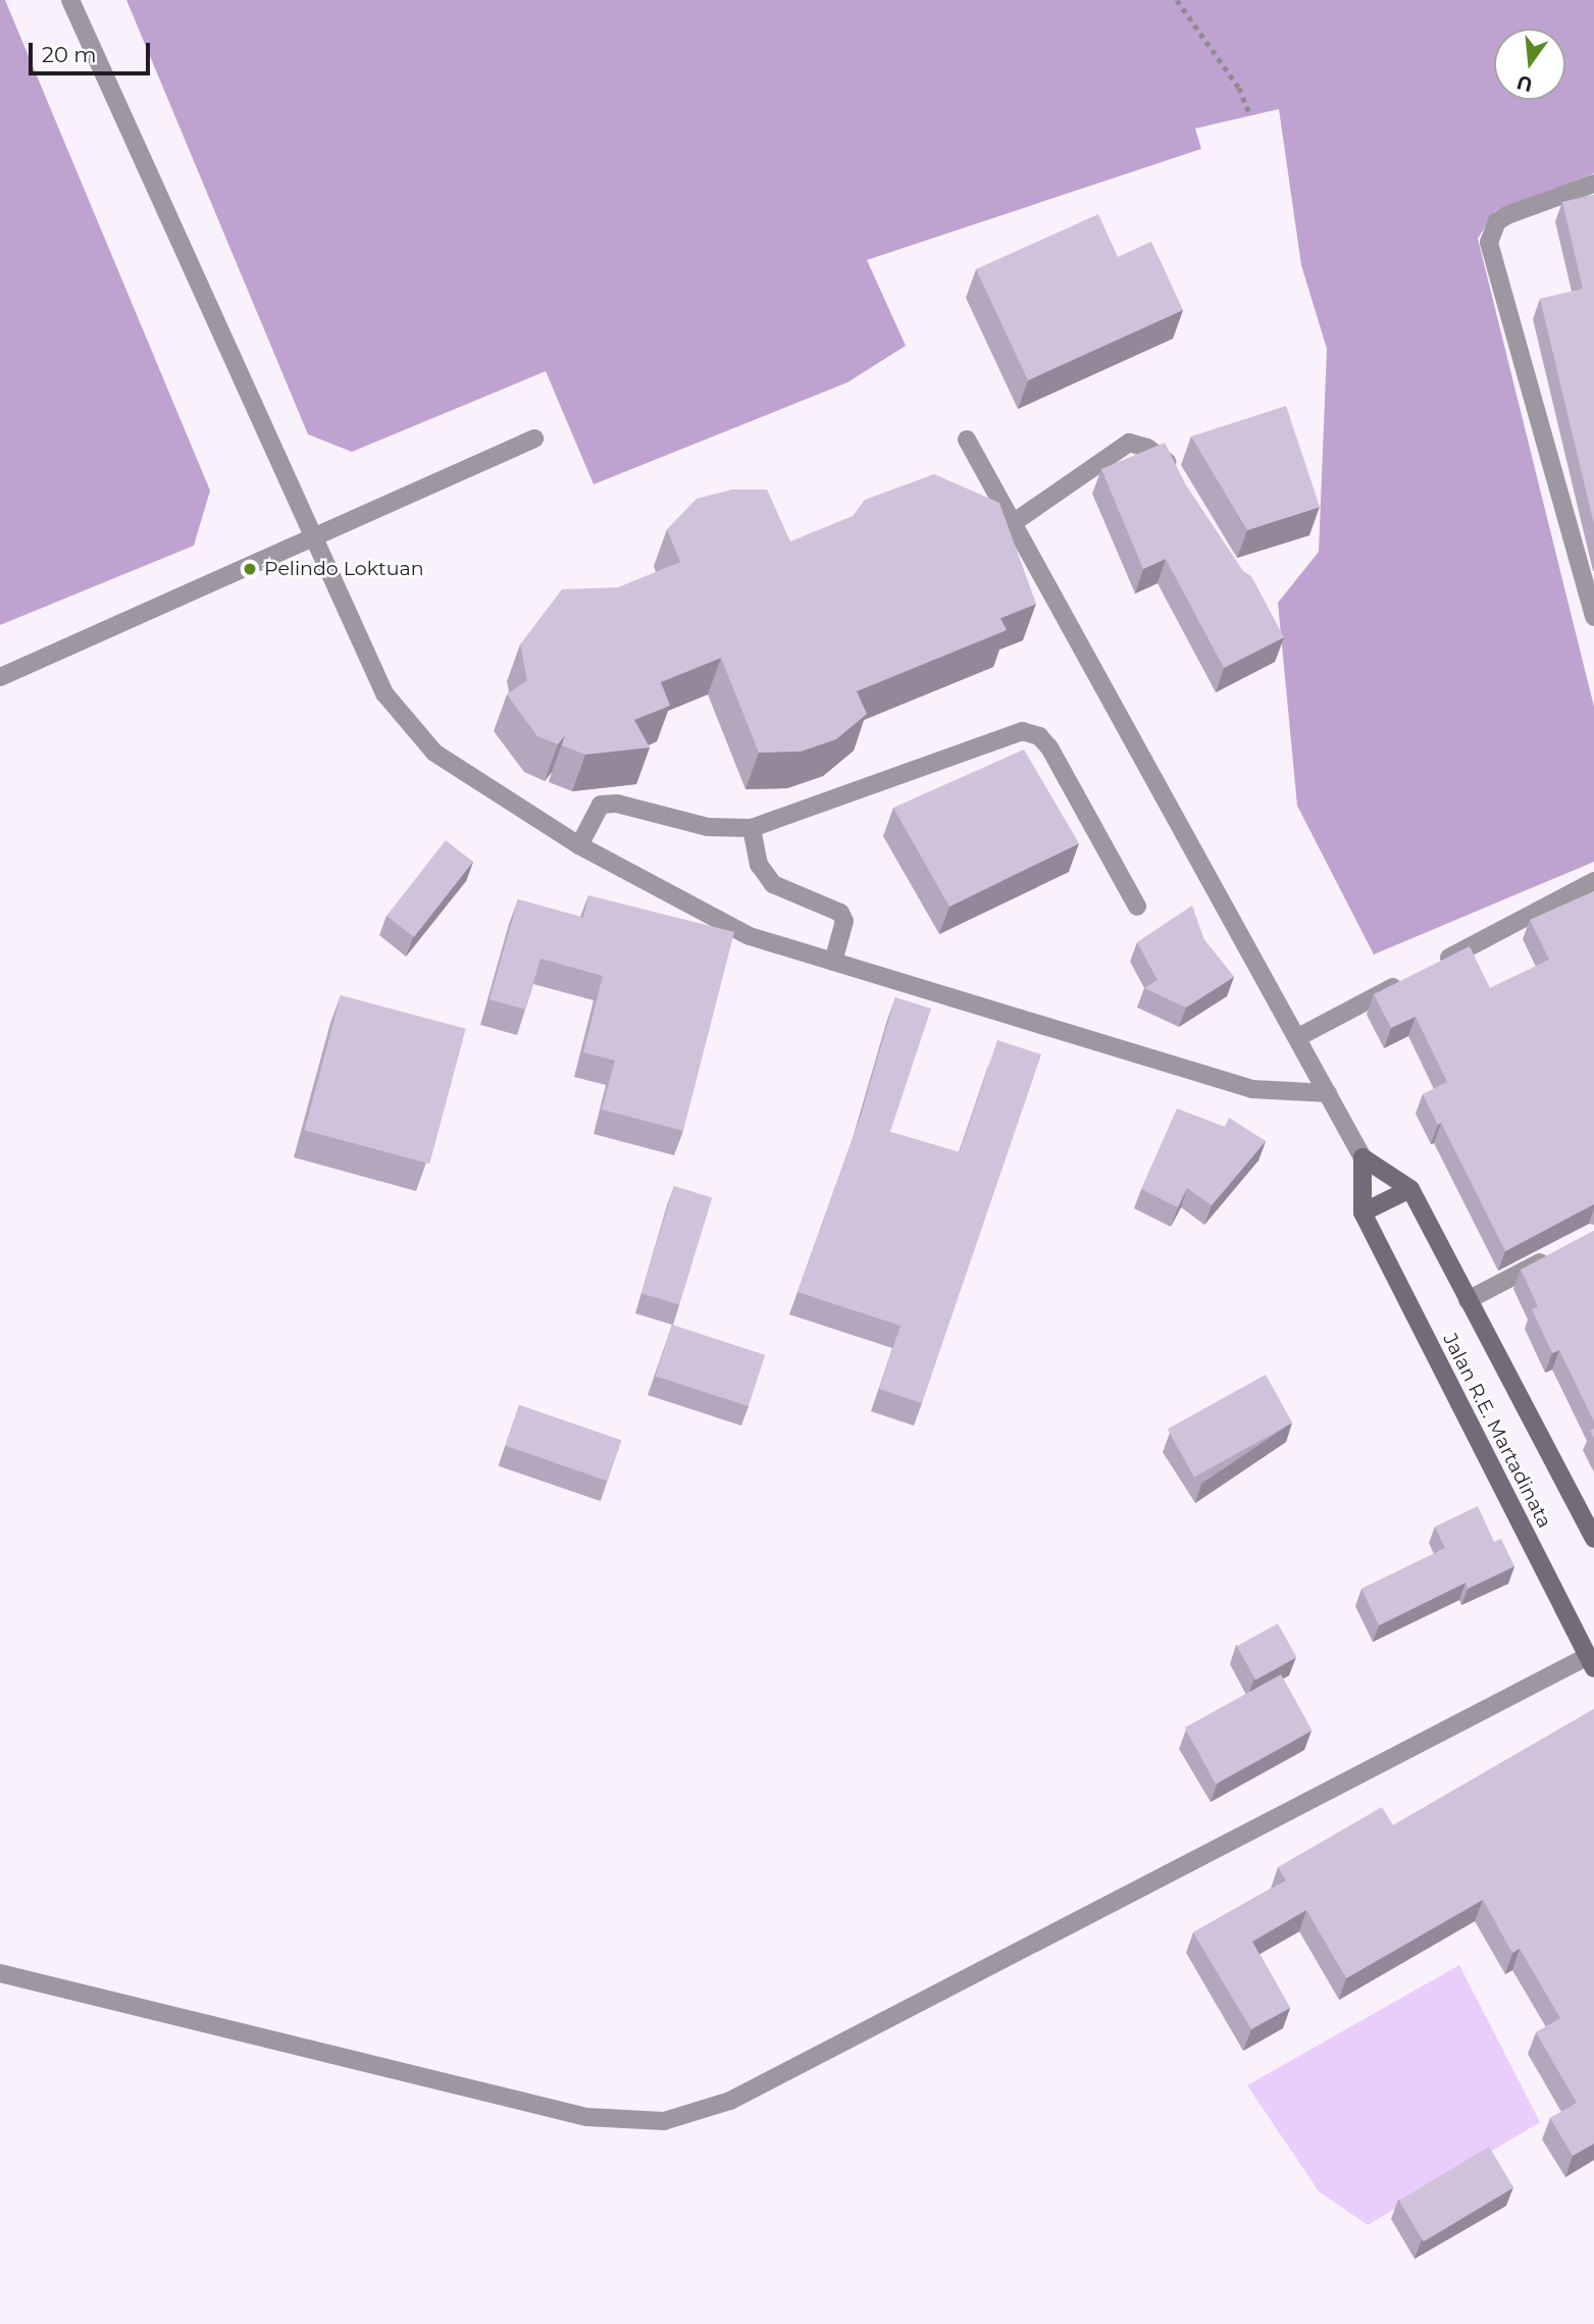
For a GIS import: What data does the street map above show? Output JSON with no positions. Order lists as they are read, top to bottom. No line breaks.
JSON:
{"streets":{"street":["Jalan R.E. Martadinata"]},"places":["Pelindo Loktuan"],"scale_bar":"20 m","north":"bottom"}
